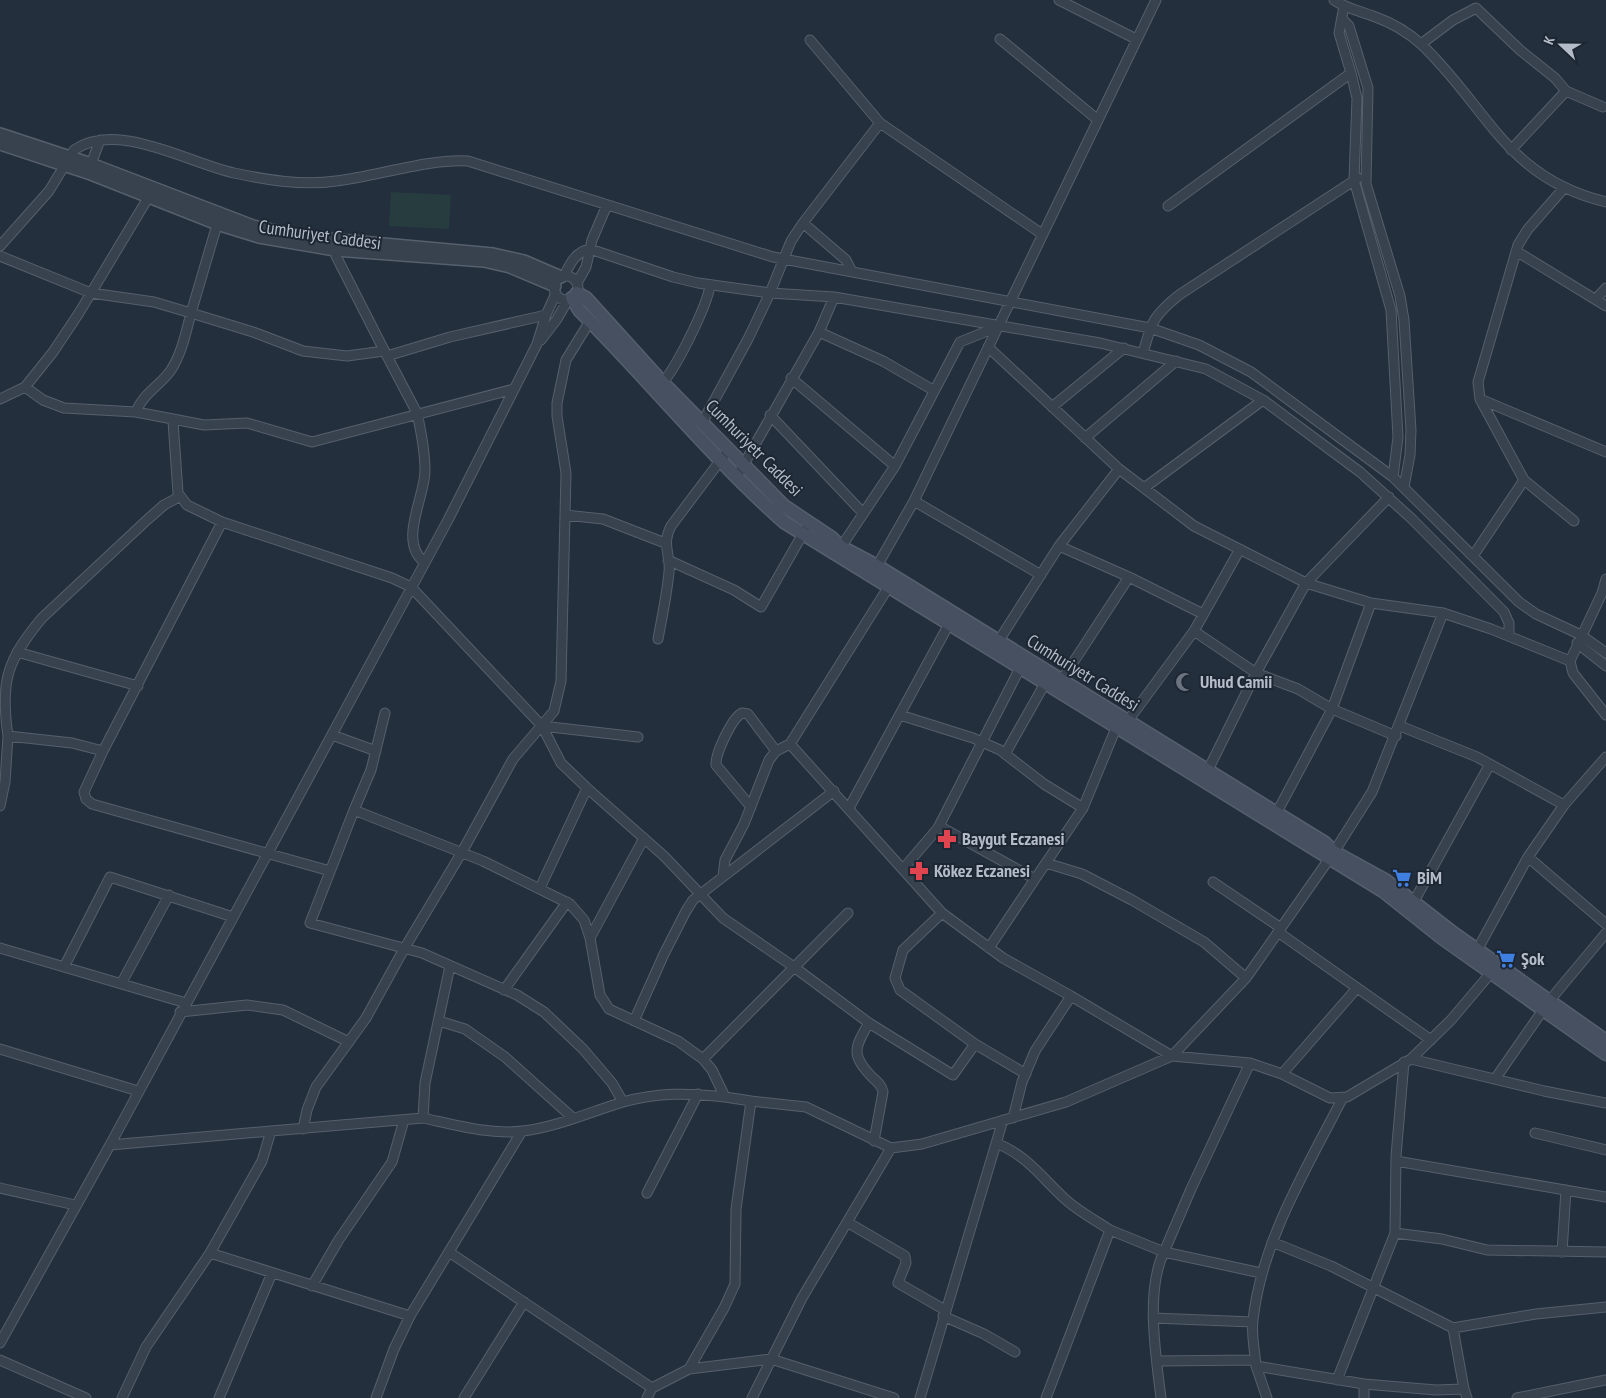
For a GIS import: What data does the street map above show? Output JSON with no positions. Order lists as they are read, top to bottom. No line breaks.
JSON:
{"streets":{"main road":["Cumhuriyetr Caddesi"],"street":["Cumhuriyet Caddesi"]},"places":{"mosque":["Uhud Camii"],"pharmacy":["Baygut Eczanesi","Kökez Eczanesi"],"supermarket":["BİM","Şok"]},"north":"left"}
